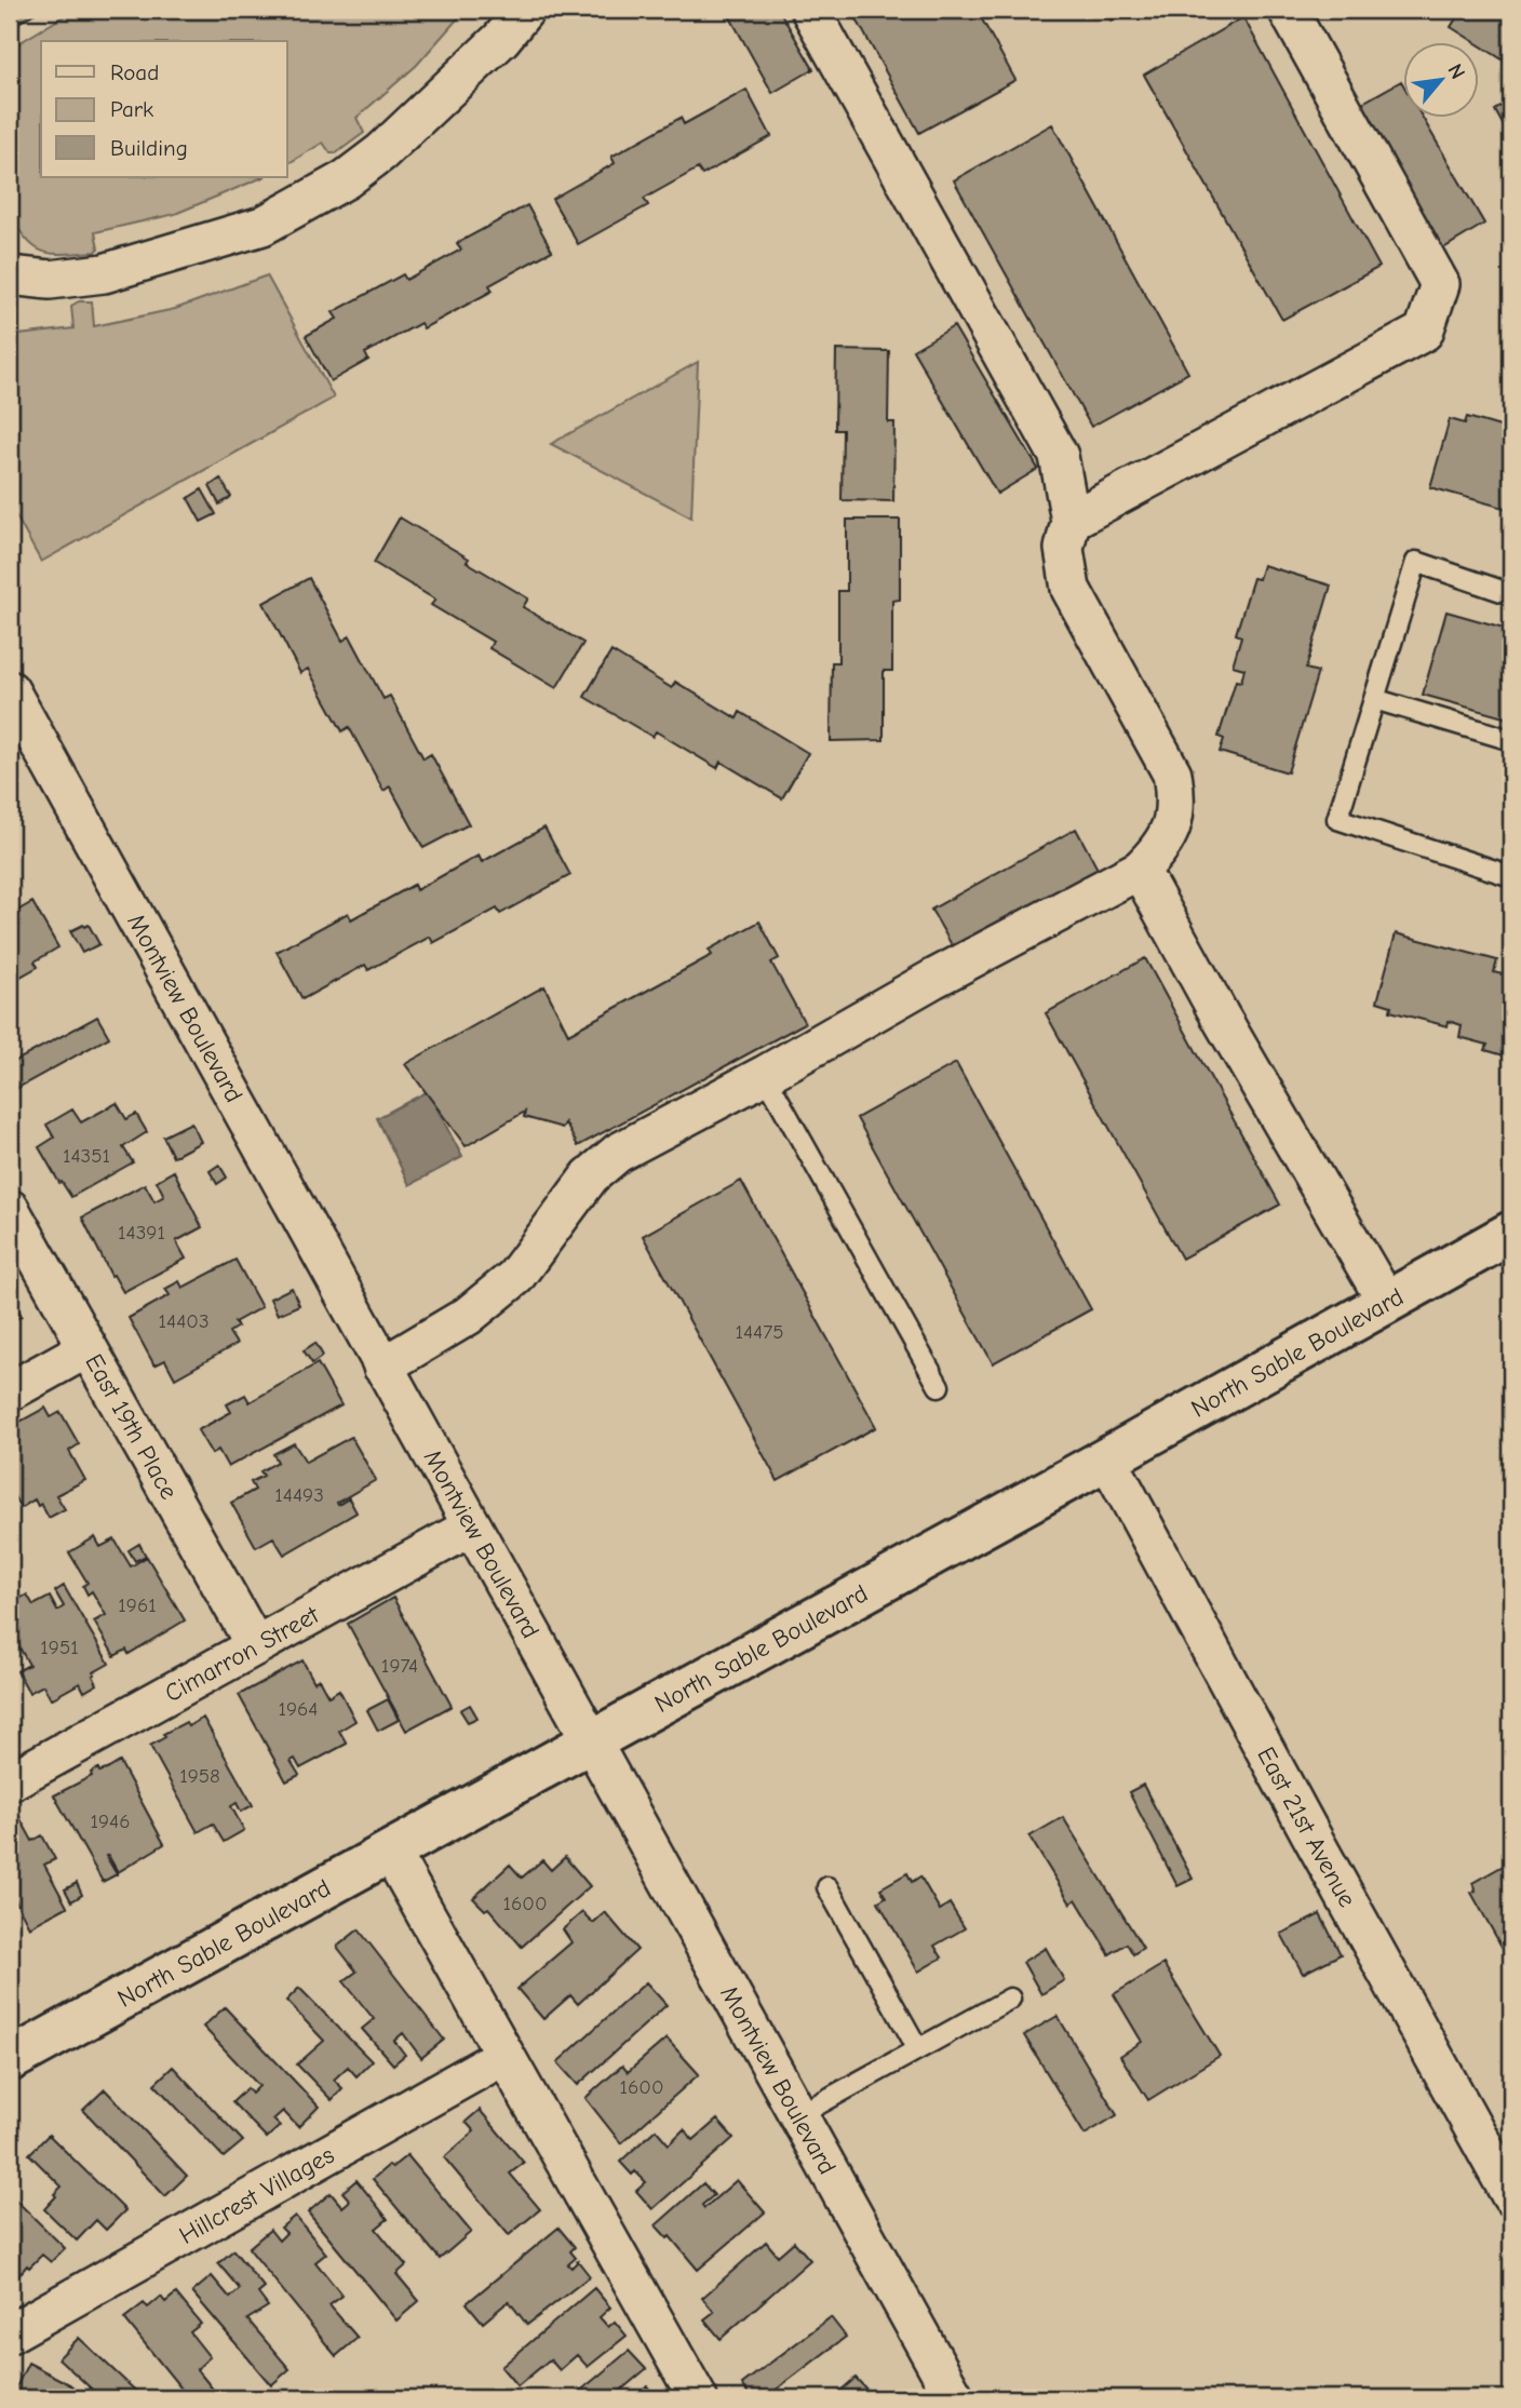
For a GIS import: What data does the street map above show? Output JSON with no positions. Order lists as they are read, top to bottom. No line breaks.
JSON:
{"streets":{"street":["Montview Boulevard","North Sable Boulevard","East 19th Place","Cimarron Street","East 21st Avenue","Hillcrest Villages"]},"crossings":[["Montview Boulevard","North Sable Boulevard"],["Montview Boulevard","Cimarron Street"],["North Sable Boulevard","East 21st Avenue"],["East 19th Place","Cimarron Street"]],"house_numbers":["14351","14391","14403","14475","14493","1961","1951","1974","1964","1958","1946","1600","1600"],"legend":["Road","Park","Building"],"north":"top right"}
